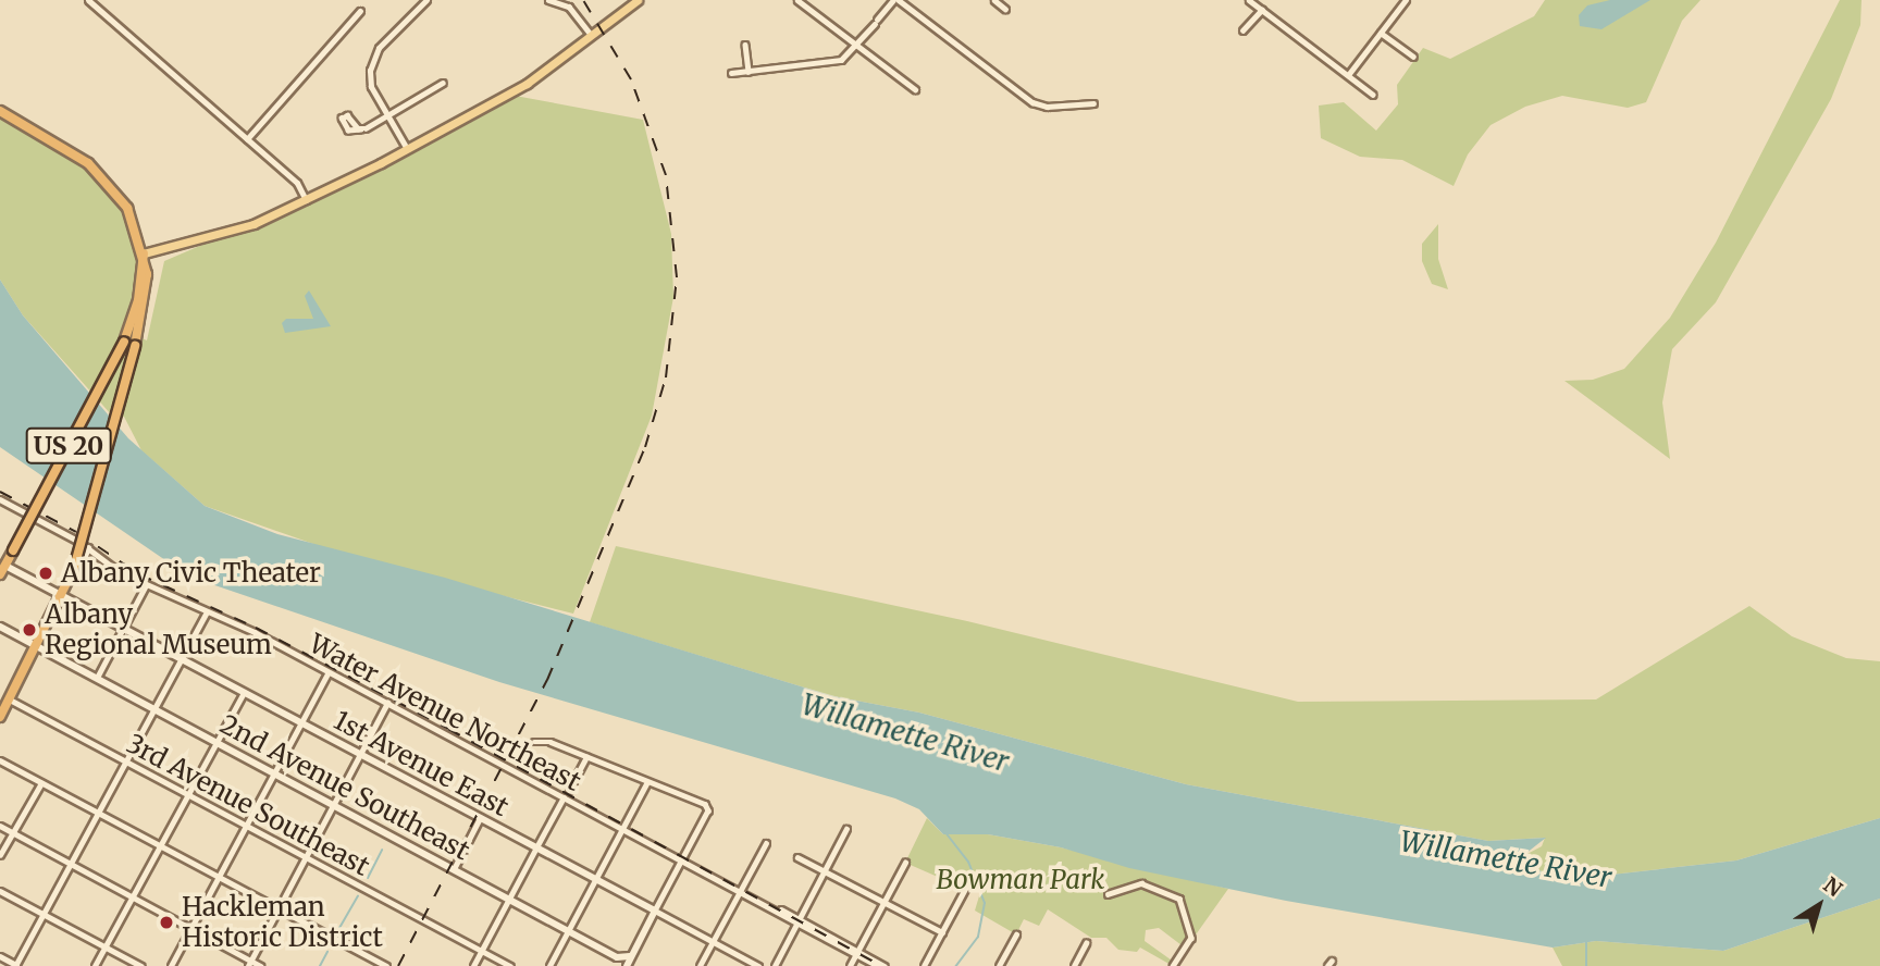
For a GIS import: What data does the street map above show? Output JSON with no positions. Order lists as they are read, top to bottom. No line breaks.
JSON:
{"streets":{"highway":["US 20"],"main road":["1st Avenue East","2nd Avenue Southeast"],"street":["Water Avenue Northeast","3rd Avenue Southeast"]},"crossings":[["US 20","1st Avenue East"],["US 20","2nd Avenue Southeast"],["US 20","3rd Avenue Southeast"]],"water":["Willamette River"],"parks":["Bowman Park"],"places":["Albany Civic Theater","Albany Regional Museum","Hackleman Historic District"],"north":"top right"}
